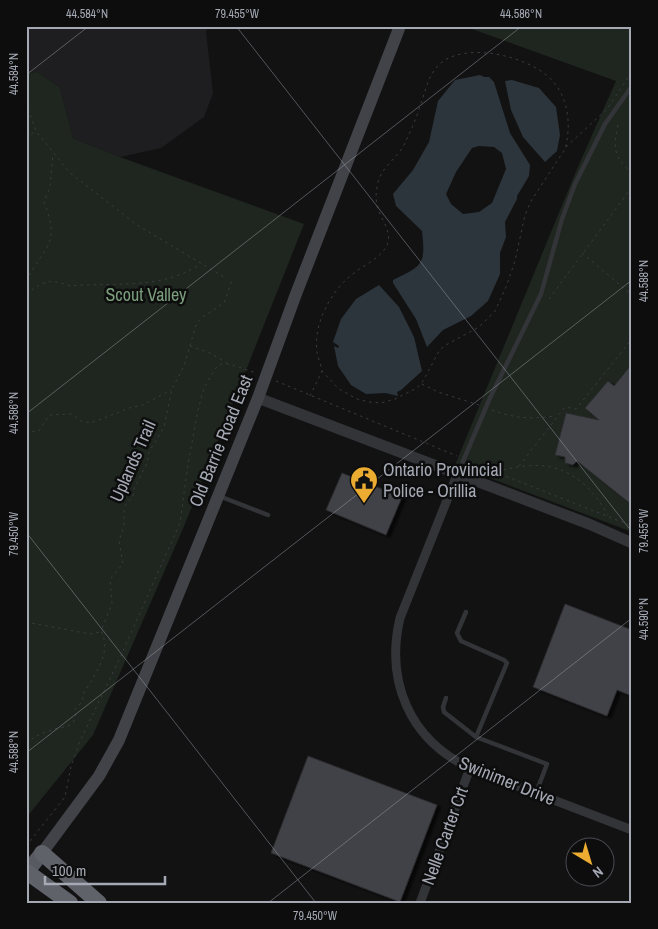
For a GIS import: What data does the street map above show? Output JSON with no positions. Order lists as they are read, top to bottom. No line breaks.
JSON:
{"streets":{"main road":["Old Barrie Road East"],"street":["Swinimer Drive","Nelle Carter Crt"],"path":["Uplands Trail"]},"crossings":[["Swinimer Drive","Nelle Carter Crt"]],"parks":["Scout Valley"],"places":{"public building":["Ontario Provincial Police - Orillia"]},"scale_bar":"100 m","north":"bottom right","coordinates":["44.584°N","79.455°W","44.586°N","44.588°N","79.450°W","44.590°N"]}
